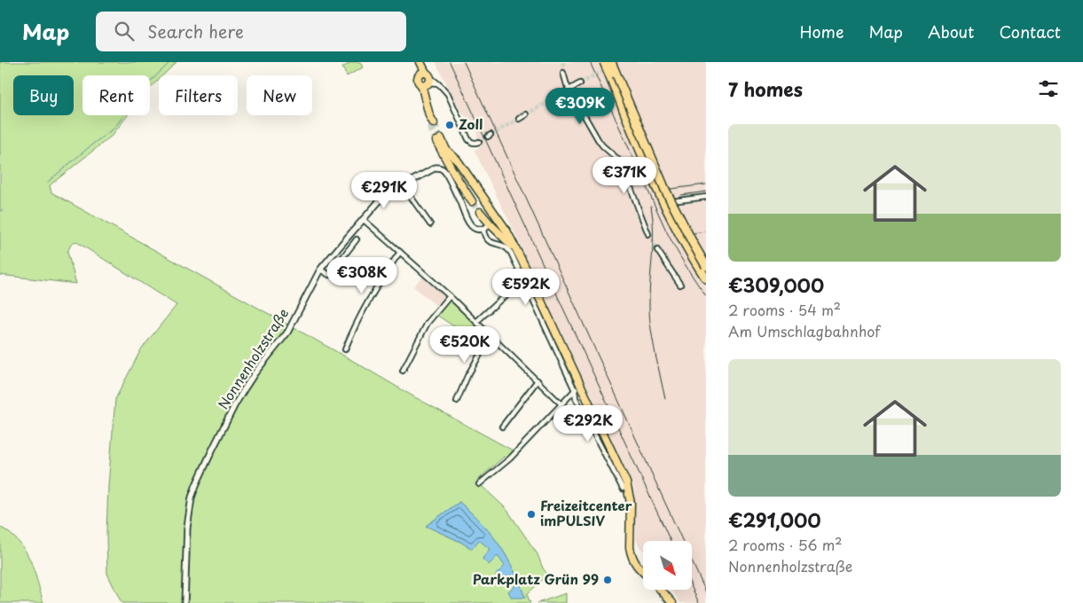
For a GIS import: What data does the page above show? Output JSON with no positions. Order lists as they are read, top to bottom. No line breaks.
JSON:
{"streets":{"street":["Nonnenholzstraße"]},"places":["Zoll","Freizeitcenter imPULSIV","Parkplatz Grün 99"],"north":"bottom right","page":{"header":"Map","search":"Search here","nav":["Home","Map","About","Contact"],"heading":"7 homes","chip":["Buy","Rent","Filters","New"],"price":["€309K","€371K","€291K","€308K","€592K","€520K","€292K"],"list":[{"name":"€309,000","note":"2 rooms · 54 m² · Am Umschlagbahnhof"},{"name":"€291,000","note":"2 rooms · 56 m² · Nonnenholzstraße"}]}}
